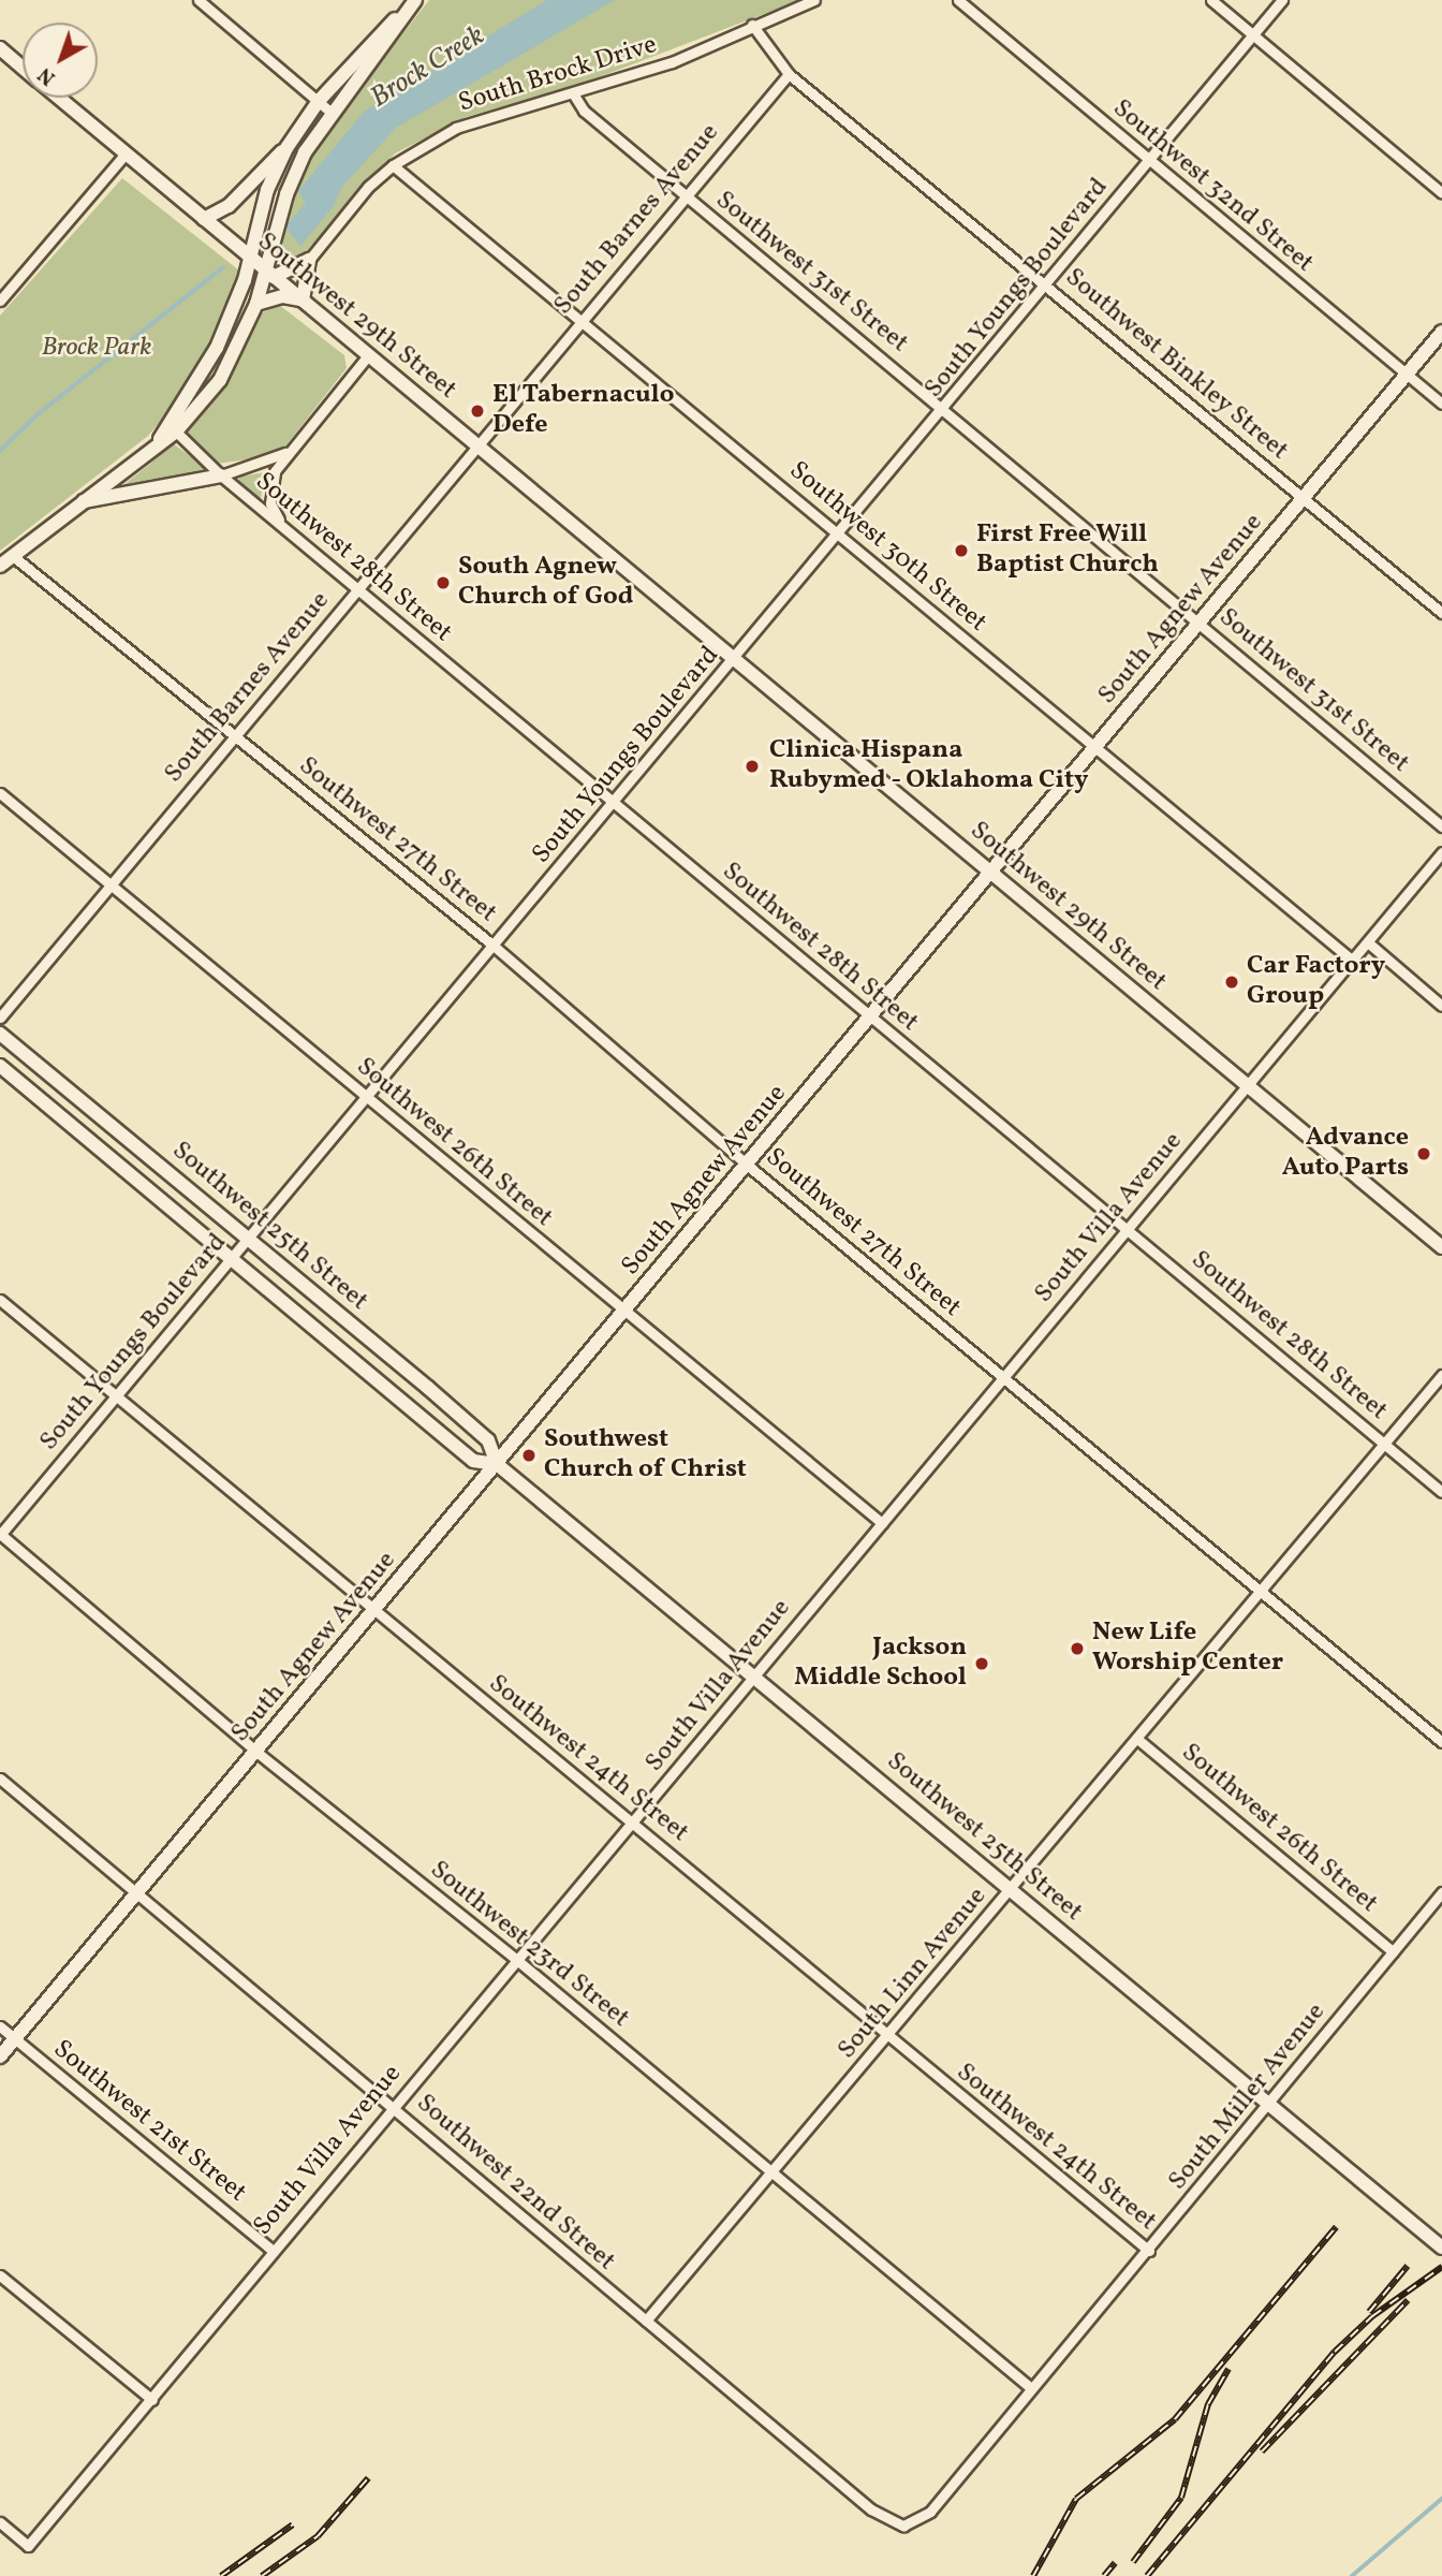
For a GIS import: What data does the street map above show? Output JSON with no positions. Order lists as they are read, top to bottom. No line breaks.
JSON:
{"streets":{"main road":["Southwest 29th Street","South Agnew Avenue","Southwest 25th Street"],"street":["South Brock Drive","Southwest 32nd Street","South Barnes Avenue","Southwest 31st Street","South Youngs Boulevard","Southwest Binkley Street","Southwest 30th Street","Southwest 28th Street","Southwest 27th Street","Southwest 26th Street","South Villa Avenue","Southwest 24th Street","Southwest 23rd Street","South Linn Avenue","South Miller Avenue","Southwest 21st Street","Southwest 22nd Street"]},"crossings":[["South Brock Drive","Southwest 31st Street"],["South Brock Drive","Southwest Binkley Street"],["South Brock Drive","Southwest 30th Street"],["Southwest 32nd Street","South Youngs Boulevard"],["Southwest 32nd Street","South Agnew Avenue"],["South Barnes Avenue","Southwest 31st Street"],["South Barnes Avenue","Southwest 29th Street"],["South Barnes Avenue","Southwest Binkley Street"],["South Barnes Avenue","Southwest 30th Street"],["South Barnes Avenue","Southwest 28th Street"],["South Barnes Avenue","Southwest 27th Street"],["South Barnes Avenue","Southwest 26th Street"],["Southwest 31st Street","South Youngs Boulevard"],["Southwest 31st Street","South Agnew Avenue"],["South Youngs Boulevard","Southwest 29th Street"],["South Youngs Boulevard","Southwest Binkley Street"],["South Youngs Boulevard","Southwest 30th Street"],["South Youngs Boulevard","Southwest 28th Street"],["South Youngs Boulevard","Southwest 27th Street"],["South Youngs Boulevard","Southwest 26th Street"],["South Youngs Boulevard","Southwest 25th Street"],["South Youngs Boulevard","Southwest 24th Street"],["South Youngs Boulevard","Southwest 23rd Street"],["Southwest 29th Street","South Agnew Avenue"],["Southwest 29th Street","South Villa Avenue"],["Southwest Binkley Street","South Agnew Avenue"],["Southwest 30th Street","South Agnew Avenue"],["Southwest 30th Street","South Villa Avenue"],["Southwest 28th Street","South Agnew Avenue"],["Southwest 28th Street","South Villa Avenue"],["Southwest 28th Street","South Linn Avenue"],["South Agnew Avenue","Southwest 27th Street"],["South Agnew Avenue","Southwest 26th Street"],["South Agnew Avenue","Southwest 25th Street"],["South Agnew Avenue","Southwest 24th Street"],["South Agnew Avenue","Southwest 23rd Street"],["South Agnew Avenue","Southwest 21st Street"],["South Agnew Avenue","Southwest 22nd Street"],["Southwest 27th Street","South Villa Avenue"],["Southwest 27th Street","South Linn Avenue"],["Southwest 26th Street","South Villa Avenue"],["Southwest 26th Street","South Linn Avenue"],["Southwest 26th Street","South Miller Avenue"],["South Villa Avenue","Southwest 25th Street"],["South Villa Avenue","Southwest 24th Street"],["South Villa Avenue","Southwest 23rd Street"],["South Villa Avenue","Southwest 21st Street"],["South Villa Avenue","Southwest 22nd Street"],["Southwest 25th Street","South Linn Avenue"],["Southwest 25th Street","South Miller Avenue"],["Southwest 24th Street","South Linn Avenue"],["Southwest 24th Street","South Miller Avenue"],["Southwest 23rd Street","South Linn Avenue"],["Southwest 23rd Street","South Miller Avenue"],["South Linn Avenue","Southwest 22nd Street"],["South Miller Avenue","Southwest 22nd Street"]],"water":["Brock Creek"],"parks":["Brock Park"],"places":["El Tabernaculo Defe","First Free Will Baptist Church","South Agnew Church of God","Clinica Hispana Rubymed - Oklahoma City","Car Factory Group","Advance Auto Parts","Southwest Church of Christ","New Life Worship Center","Jackson Middle School"],"north":"bottom left"}
